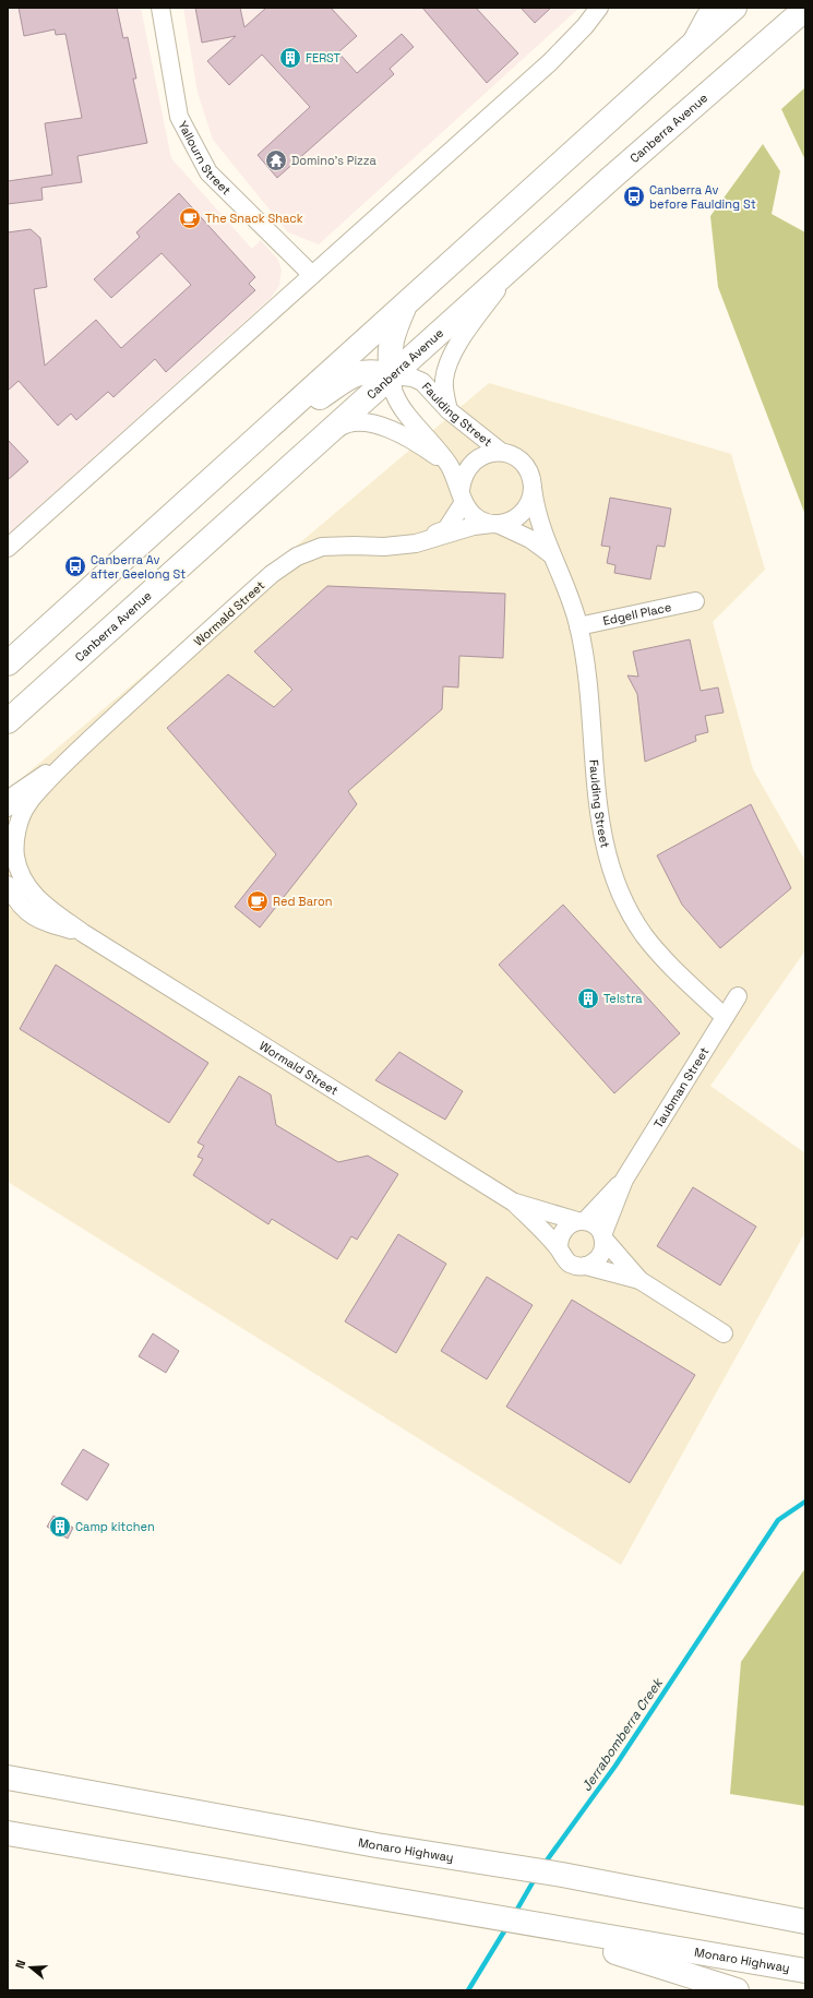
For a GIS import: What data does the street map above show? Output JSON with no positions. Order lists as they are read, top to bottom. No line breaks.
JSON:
{"streets":{"highway":["Canberra Avenue","Monaro Highway"],"street":["Yallourn Street","Faulding Street","Wormald Street","Edgell Place","Taubman Street"]},"crossings":[["Canberra Avenue","Faulding Street"],["Faulding Street","Wormald Street"],["Faulding Street","Edgell Place"],["Faulding Street","Taubman Street"],["Wormald Street","Taubman Street"]],"water":["Jerrabomberra Creek"],"places":{"building":["FERST","Telstra","Camp kitchen"],"temple":["Domino's Pizza"],"bus stop":["Canberra Av before Faulding St","Canberra Av after Geelong St"],"cafe":["The Snack Shack","Red Baron"]},"north":"left"}
